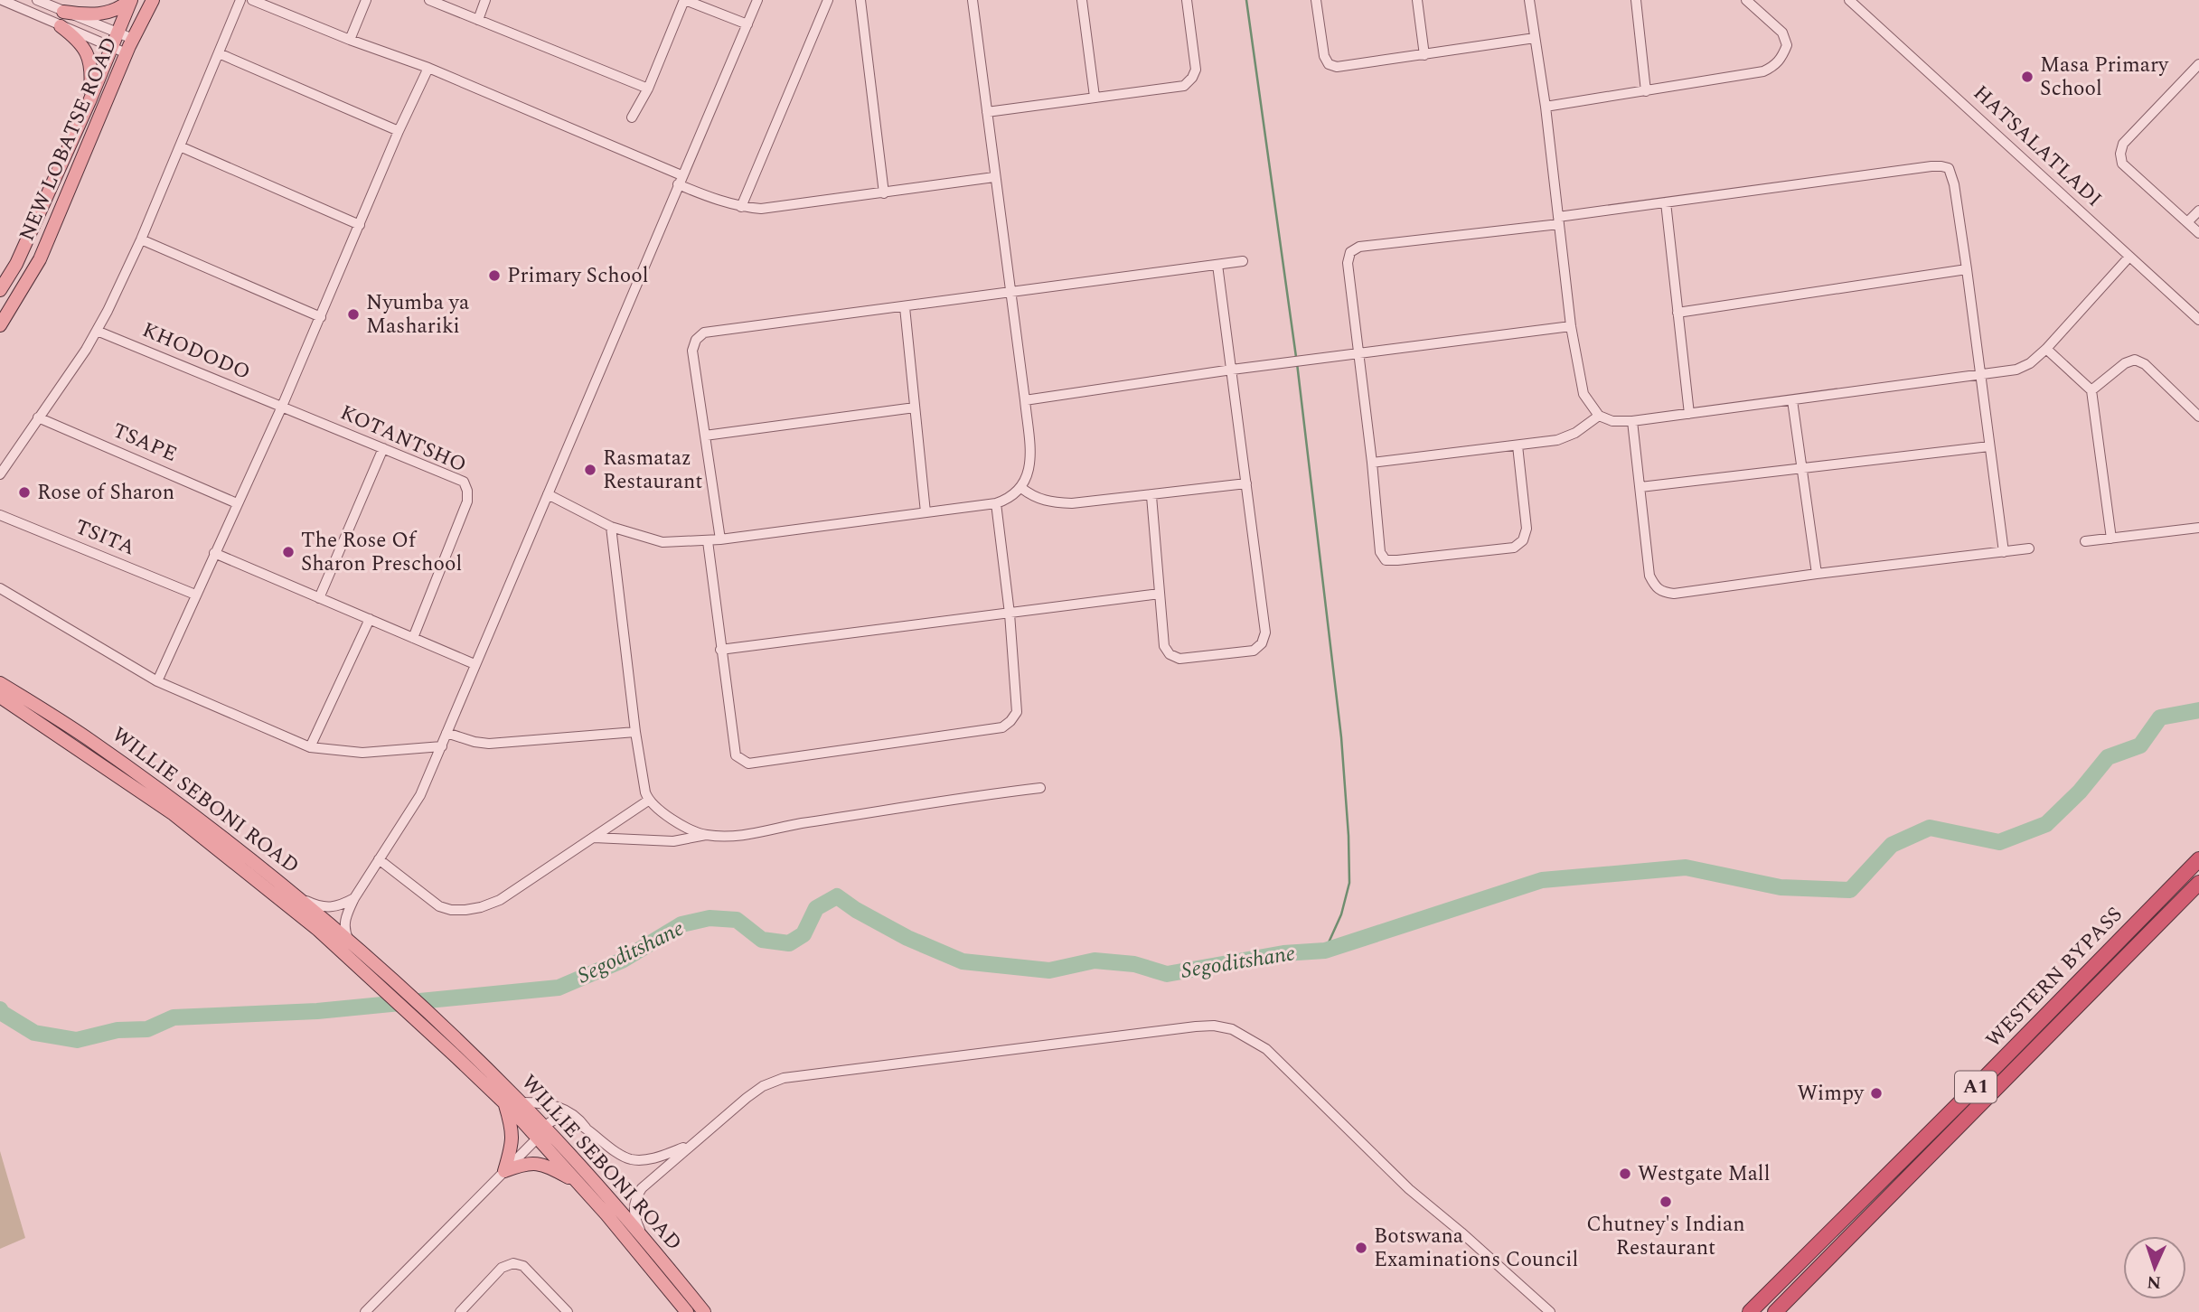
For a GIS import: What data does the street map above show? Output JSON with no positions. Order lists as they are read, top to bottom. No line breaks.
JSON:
{"streets":{"highway":["WESTERN BYPASS","A1"],"main road":["NEW LOBATSE ROAD","WILLIE SEBONI ROAD"],"street":["HATSALATLADI","KHODODO","KOTANTSHO","TSAPE","TSITA"]},"crossings":[["KHODODO","KOTANTSHO"]],"water":["Segoditshane"],"places":["Masa Primary School","Primary School","Nyumba ya Mashariki","Rasmataz Restaurant","Rose of Sharon","The Rose Of Sharon Preschool","Wimpy","Westgate Mall","Chutney's Indian Restaurant","Botswana Examinations Council"],"north":"bottom"}
